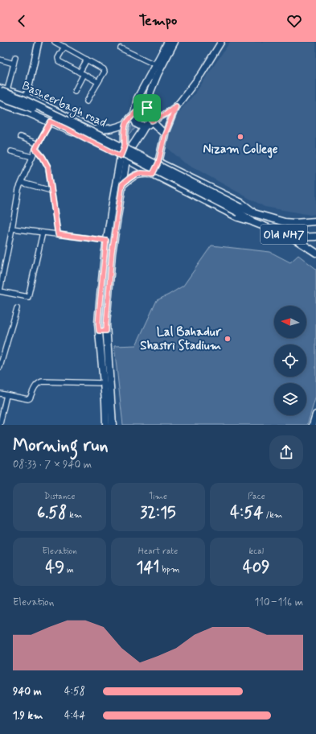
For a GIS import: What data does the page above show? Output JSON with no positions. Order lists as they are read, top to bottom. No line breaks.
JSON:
{"streets":{"main road":["Basheerbagh road","Old NH7"]},"crossings":[["Basheerbagh road","Old NH7"]],"places":["Nizam College","Lal Bahadur Shastri Stadium"],"north":"left","page":{"header":"Tempo","heading":["Morning run","08:33 · 7 × 940 m"],"stats":[["Distance","6.58 km"],["Time","32:15"],["Pace","4:54 /km"],["Elevation","49 m"],["Heart rate","141 bpm"],["kcal","409"]],"chart":["Elevation","110–116 m"],"list":[{"name":"940 m","note":"4:58"},{"name":"1.9 km","note":"4:44"}]}}
